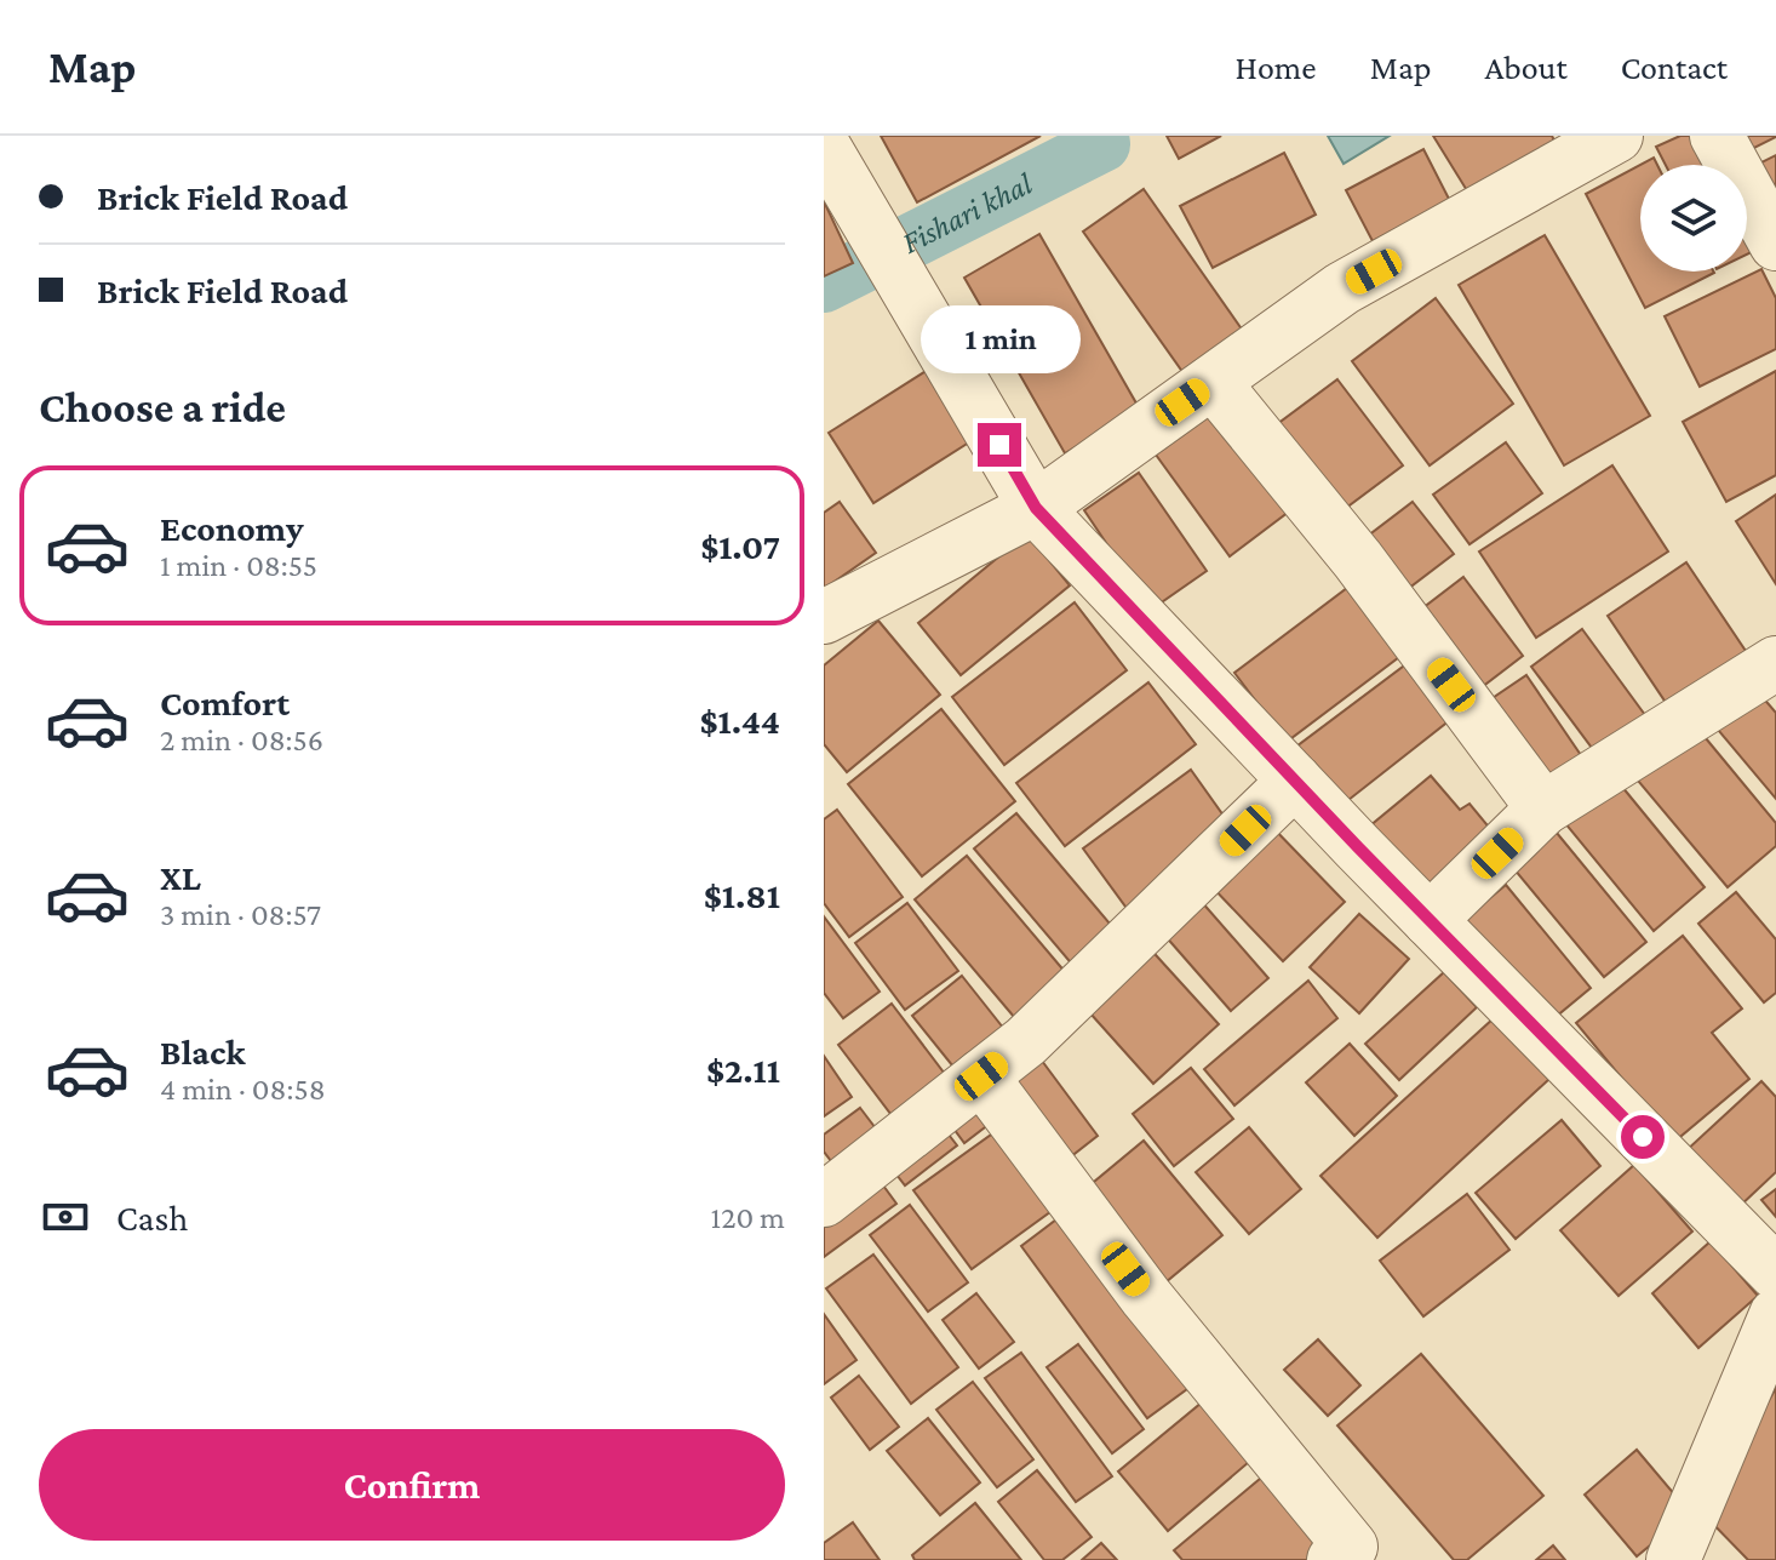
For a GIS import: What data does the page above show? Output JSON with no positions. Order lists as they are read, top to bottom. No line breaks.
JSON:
{"water":["Fishari khal"],"page":{"header":"Map","nav":["Home","Map","About","Contact"],"banner":["Brick Field Road","Brick Field Road"],"bubble":"1 min","heading":"Choose a ride","list":[{"name":"Economy","note":"1 min · 08:55","value":"$1.07"},{"name":"Comfort","note":"2 min · 08:56","value":"$1.44"},{"name":"XL","note":"3 min · 08:57","value":"$1.81"},{"name":"Black","note":"4 min · 08:58","value":"$2.11"}],"pay":["Cash","120 m"],"buttons":"Confirm"}}
